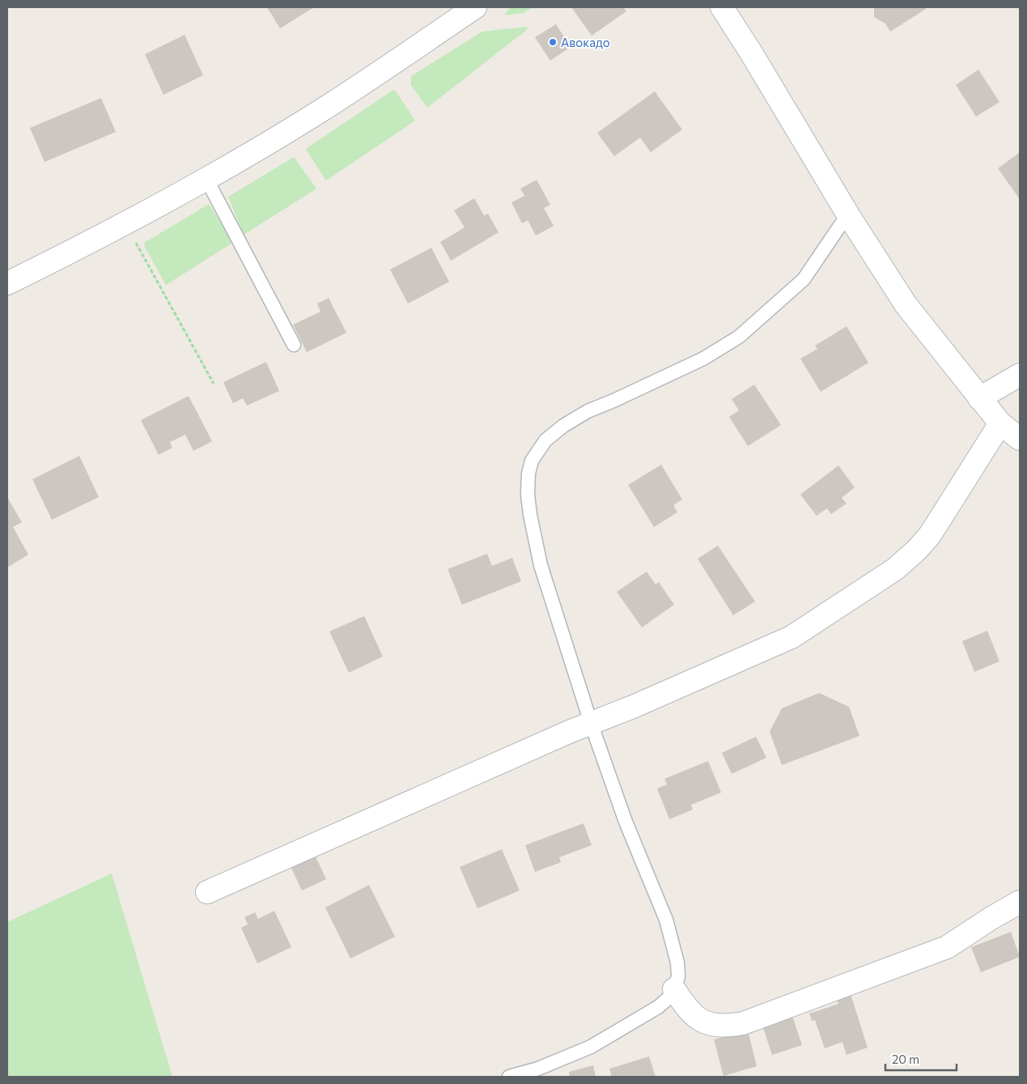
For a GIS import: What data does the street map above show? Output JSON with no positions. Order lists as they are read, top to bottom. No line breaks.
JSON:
{"places":["Авокадо"],"scale_bar":"20 m"}
